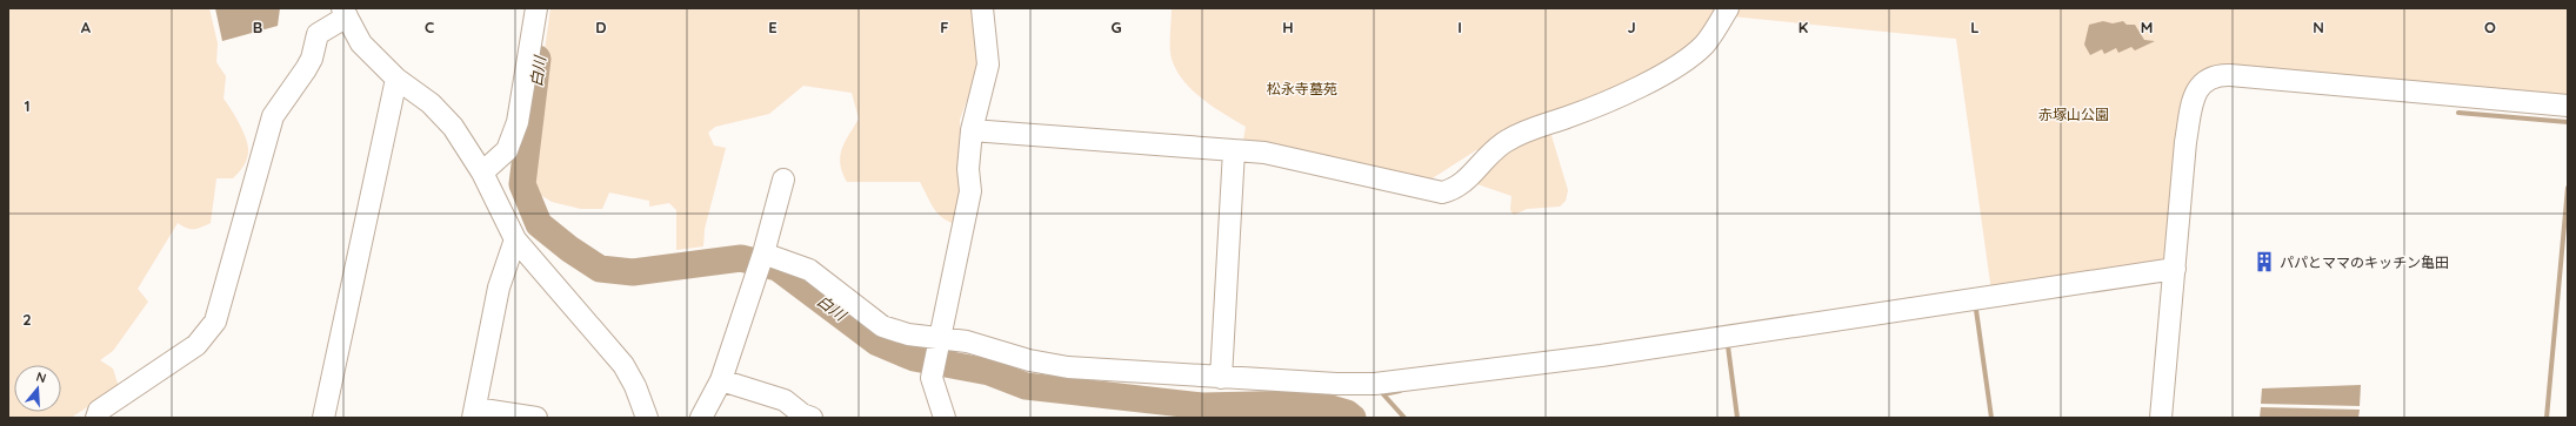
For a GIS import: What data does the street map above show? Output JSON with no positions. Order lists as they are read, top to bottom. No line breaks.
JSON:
{"water":["白川"],"parks":["松永寺墓苑","赤塚山公園"],"places":{"building":["パパとママのキッチン亀田"]},"north":"top","grid":{"columns":["A","B","C","D","E","F","G","H","I","J","K","L","M","N","O"],"rows":["1","2"]}}
